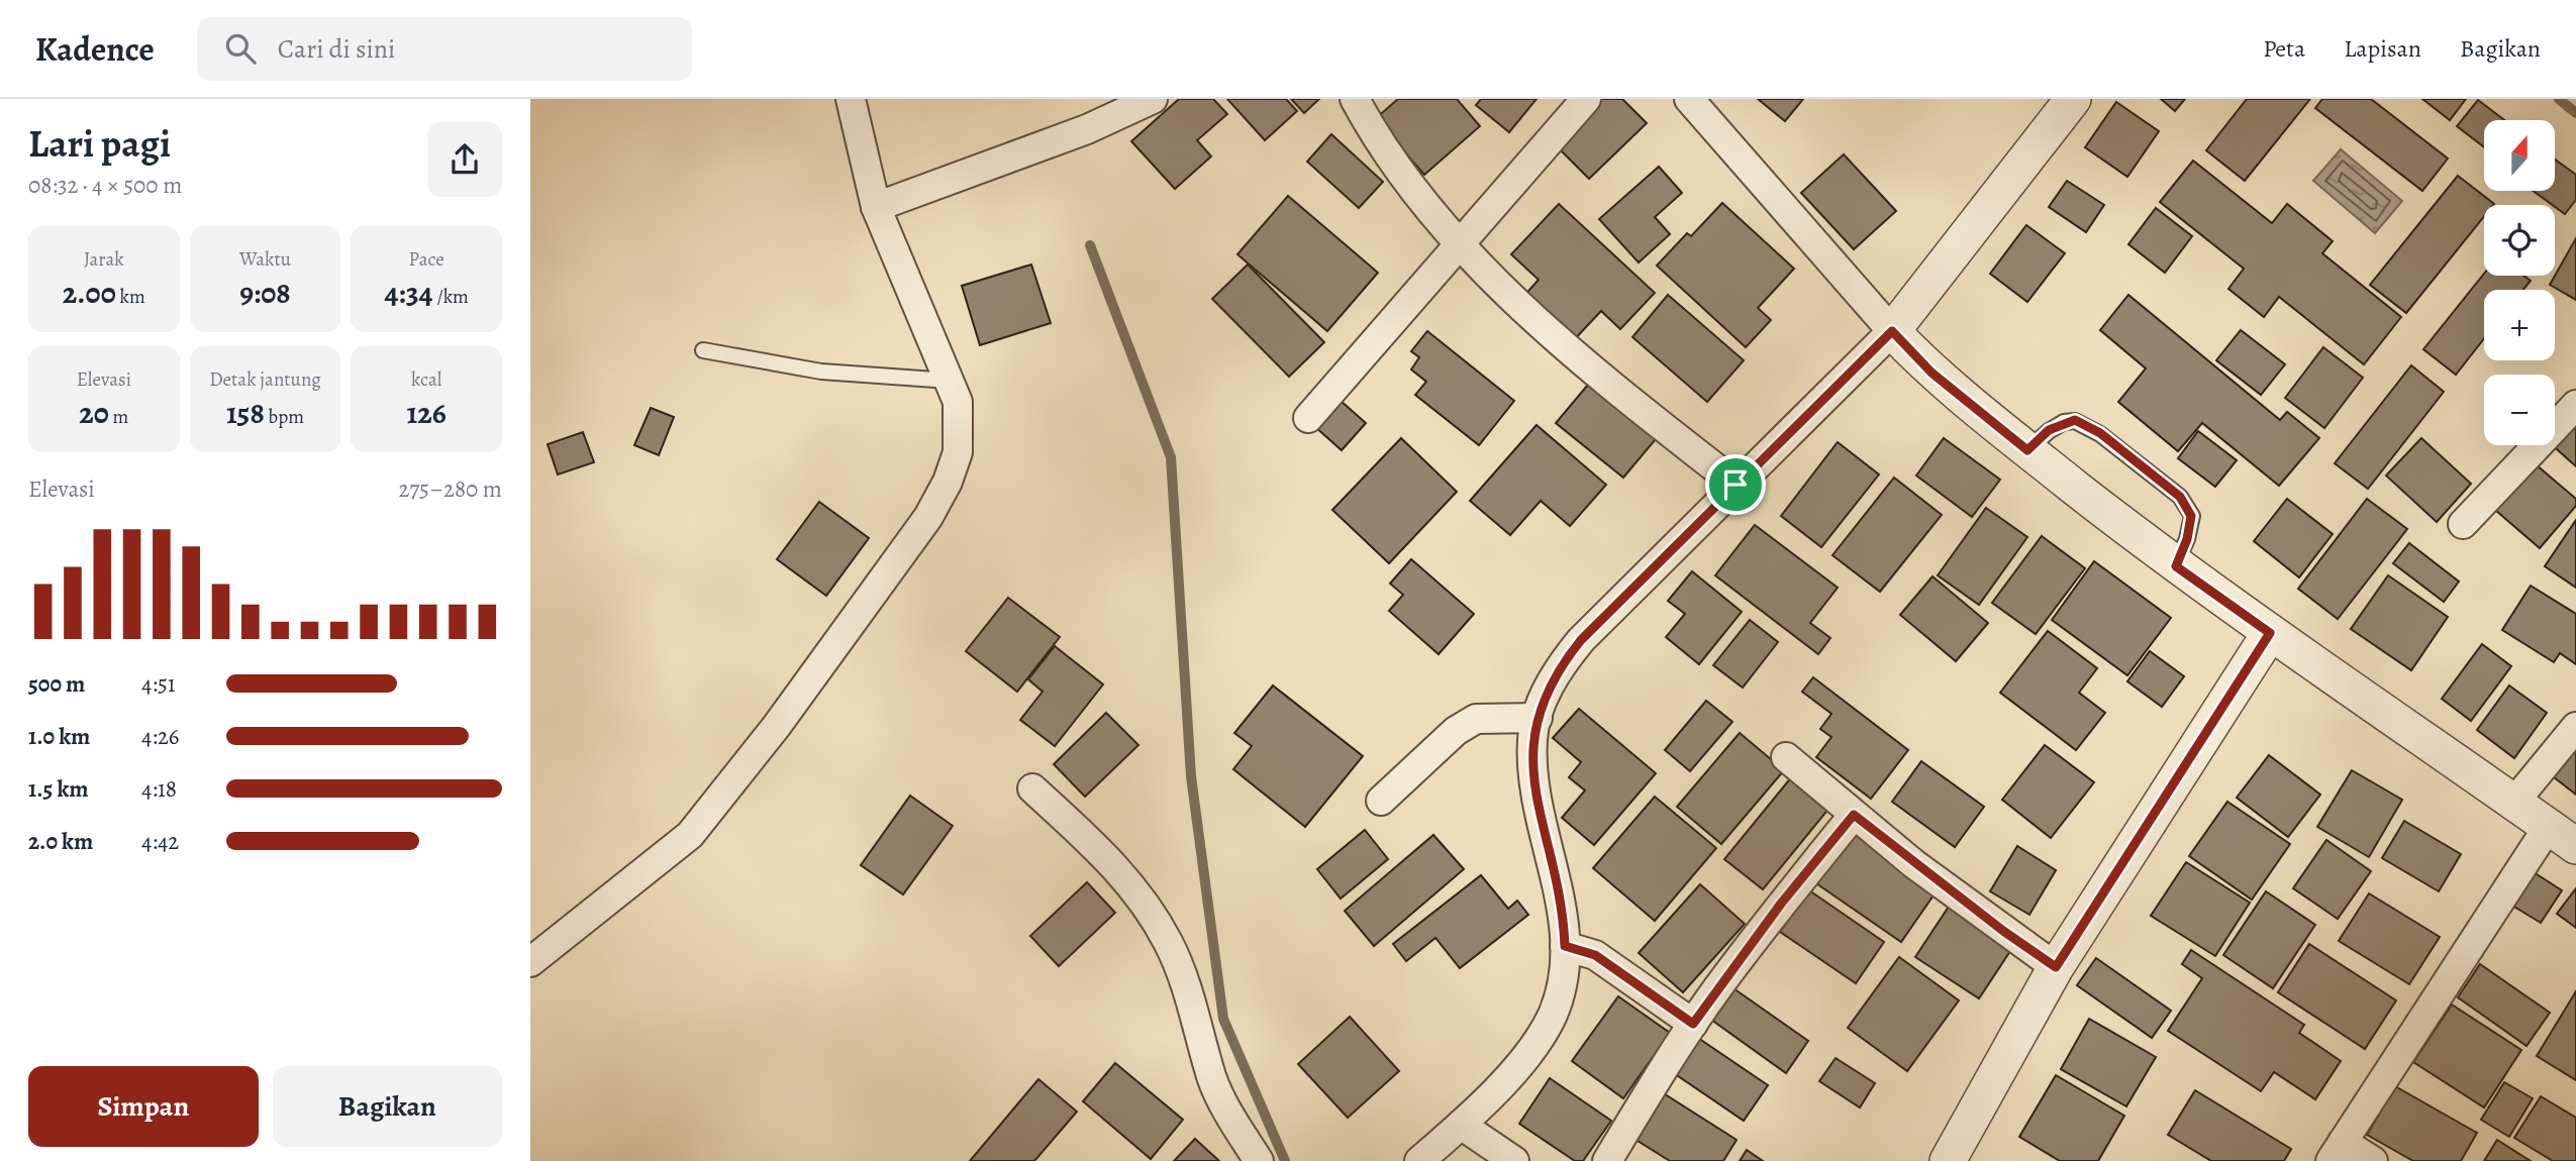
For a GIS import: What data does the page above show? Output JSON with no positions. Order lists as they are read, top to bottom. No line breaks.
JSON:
{"north":"top","page":{"header":"Kadence","search":"Cari di sini","nav":["Peta","Lapisan","Bagikan"],"heading":["Lari pagi","08:32 · 4 × 500 m"],"map_buttons":["+","−"],"stats":[["Jarak","2.00 km"],["Waktu","9:08"],["Pace","4:34 /km"],["Elevasi","20 m"],["Detak jantung","158 bpm"],["kcal","126"]],"chart":["Elevasi","275–280 m"],"list":[{"name":"500 m","note":"4:51"},{"name":"1.0 km","note":"4:26"},{"name":"1.5 km","note":"4:18"},{"name":"2.0 km","note":"4:42"}],"buttons":["Simpan","Bagikan"]}}
